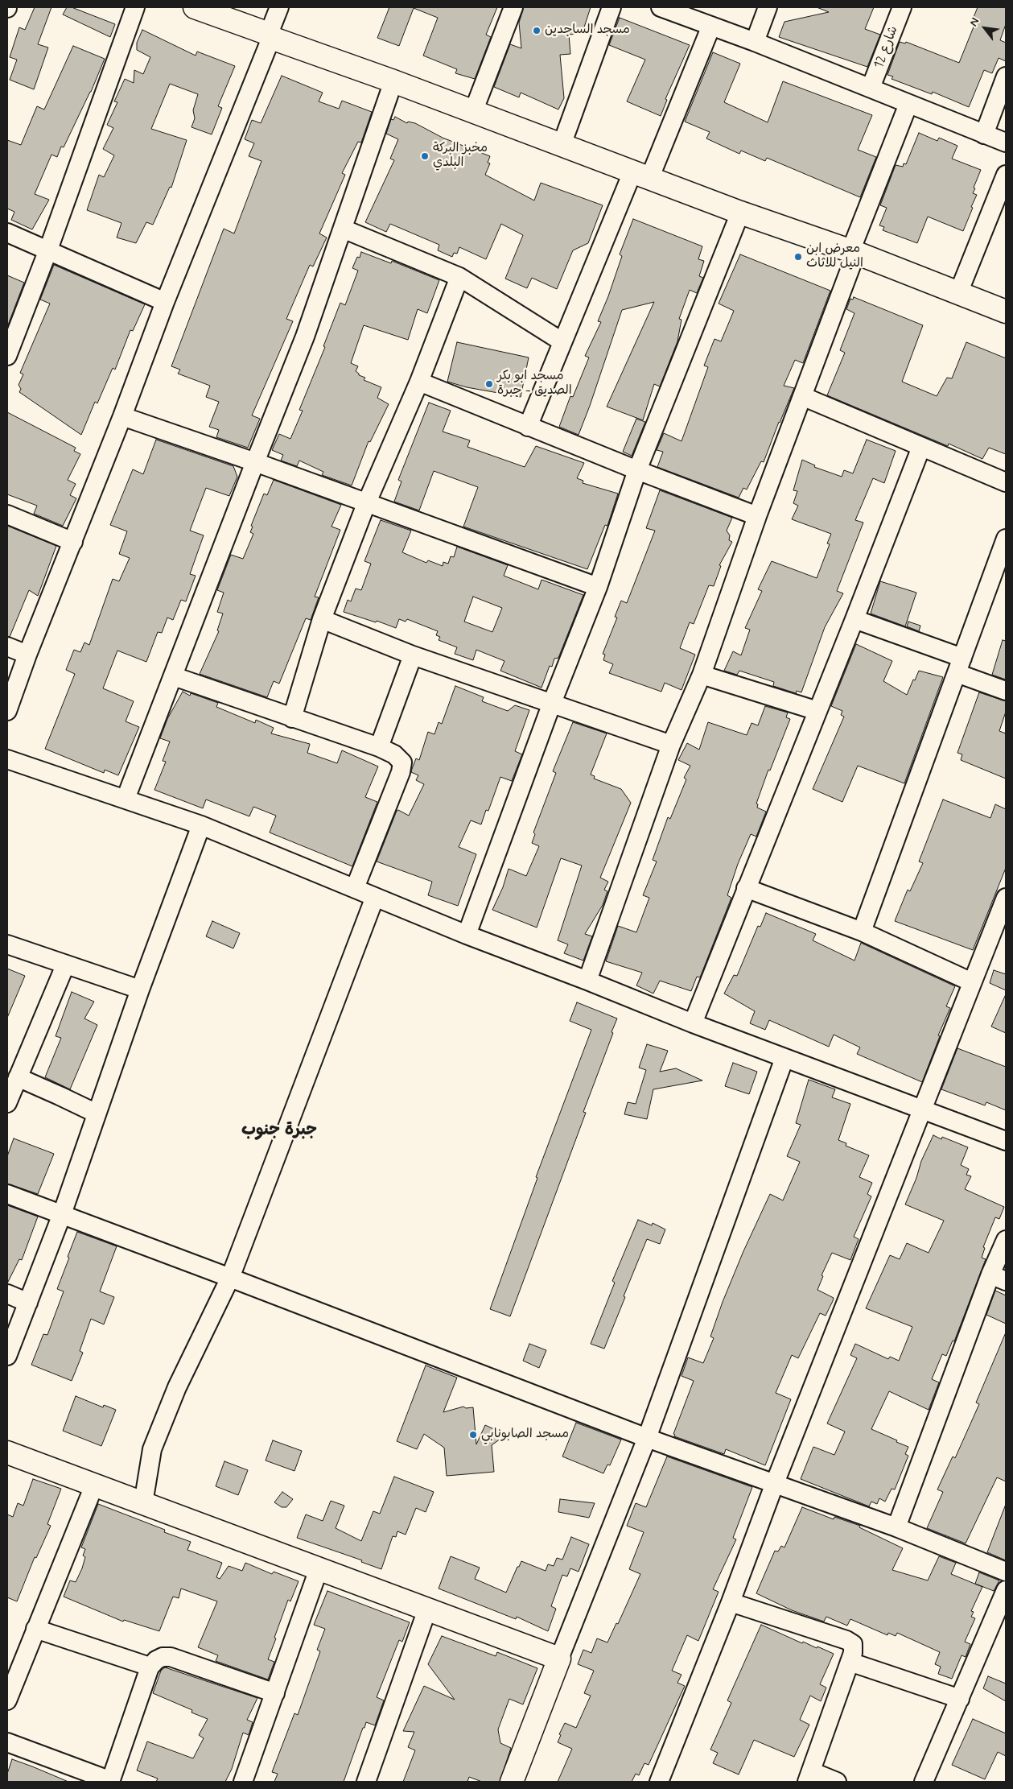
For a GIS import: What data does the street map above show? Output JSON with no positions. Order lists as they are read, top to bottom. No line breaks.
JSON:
{"streets":{"street":["شارع 12"]},"districts":["جبرة جنوب"],"places":["مسجد الساجدين","مخبز البركة البلدي","معرض ابن النيل للاثاث","مسجد ابو بكر الصديق - جبرة","مسجد الصابونابي"],"north":"top left"}
